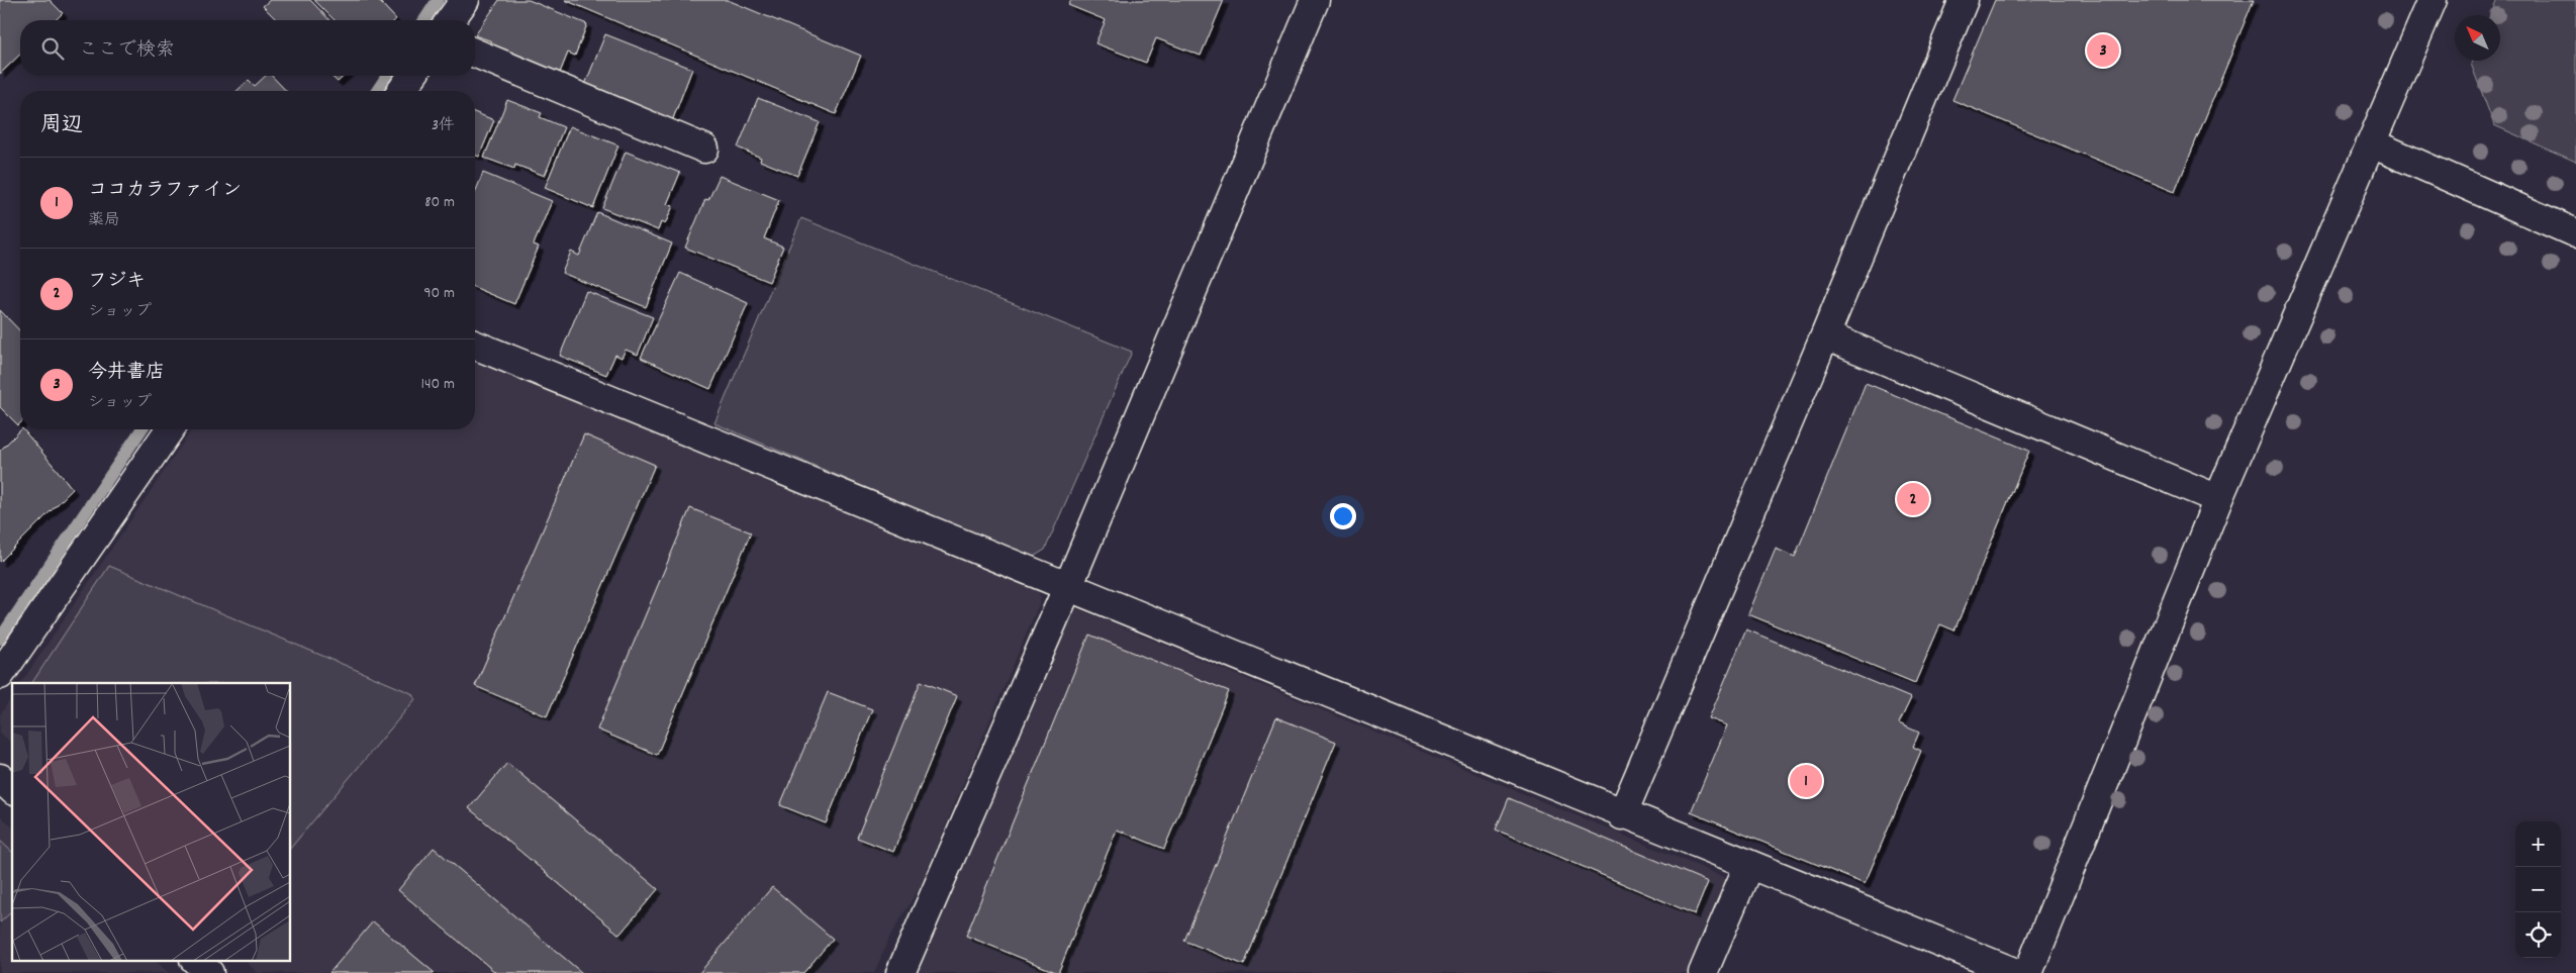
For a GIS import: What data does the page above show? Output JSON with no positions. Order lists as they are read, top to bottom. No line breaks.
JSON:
{"north":"top left","page":{"search":"ここで検索","pins":["3","2","1"],"heading":["周辺","3件"],"list":[{"mark":"1","name":"ココカラファイン","note":"薬局","value":"80 m"},{"mark":"2","name":"フジキ","note":"ショップ","value":"90 m"},{"mark":"3","name":"今井書店","note":"ショップ","value":"140 m"}],"map_buttons":["+","−"]}}
